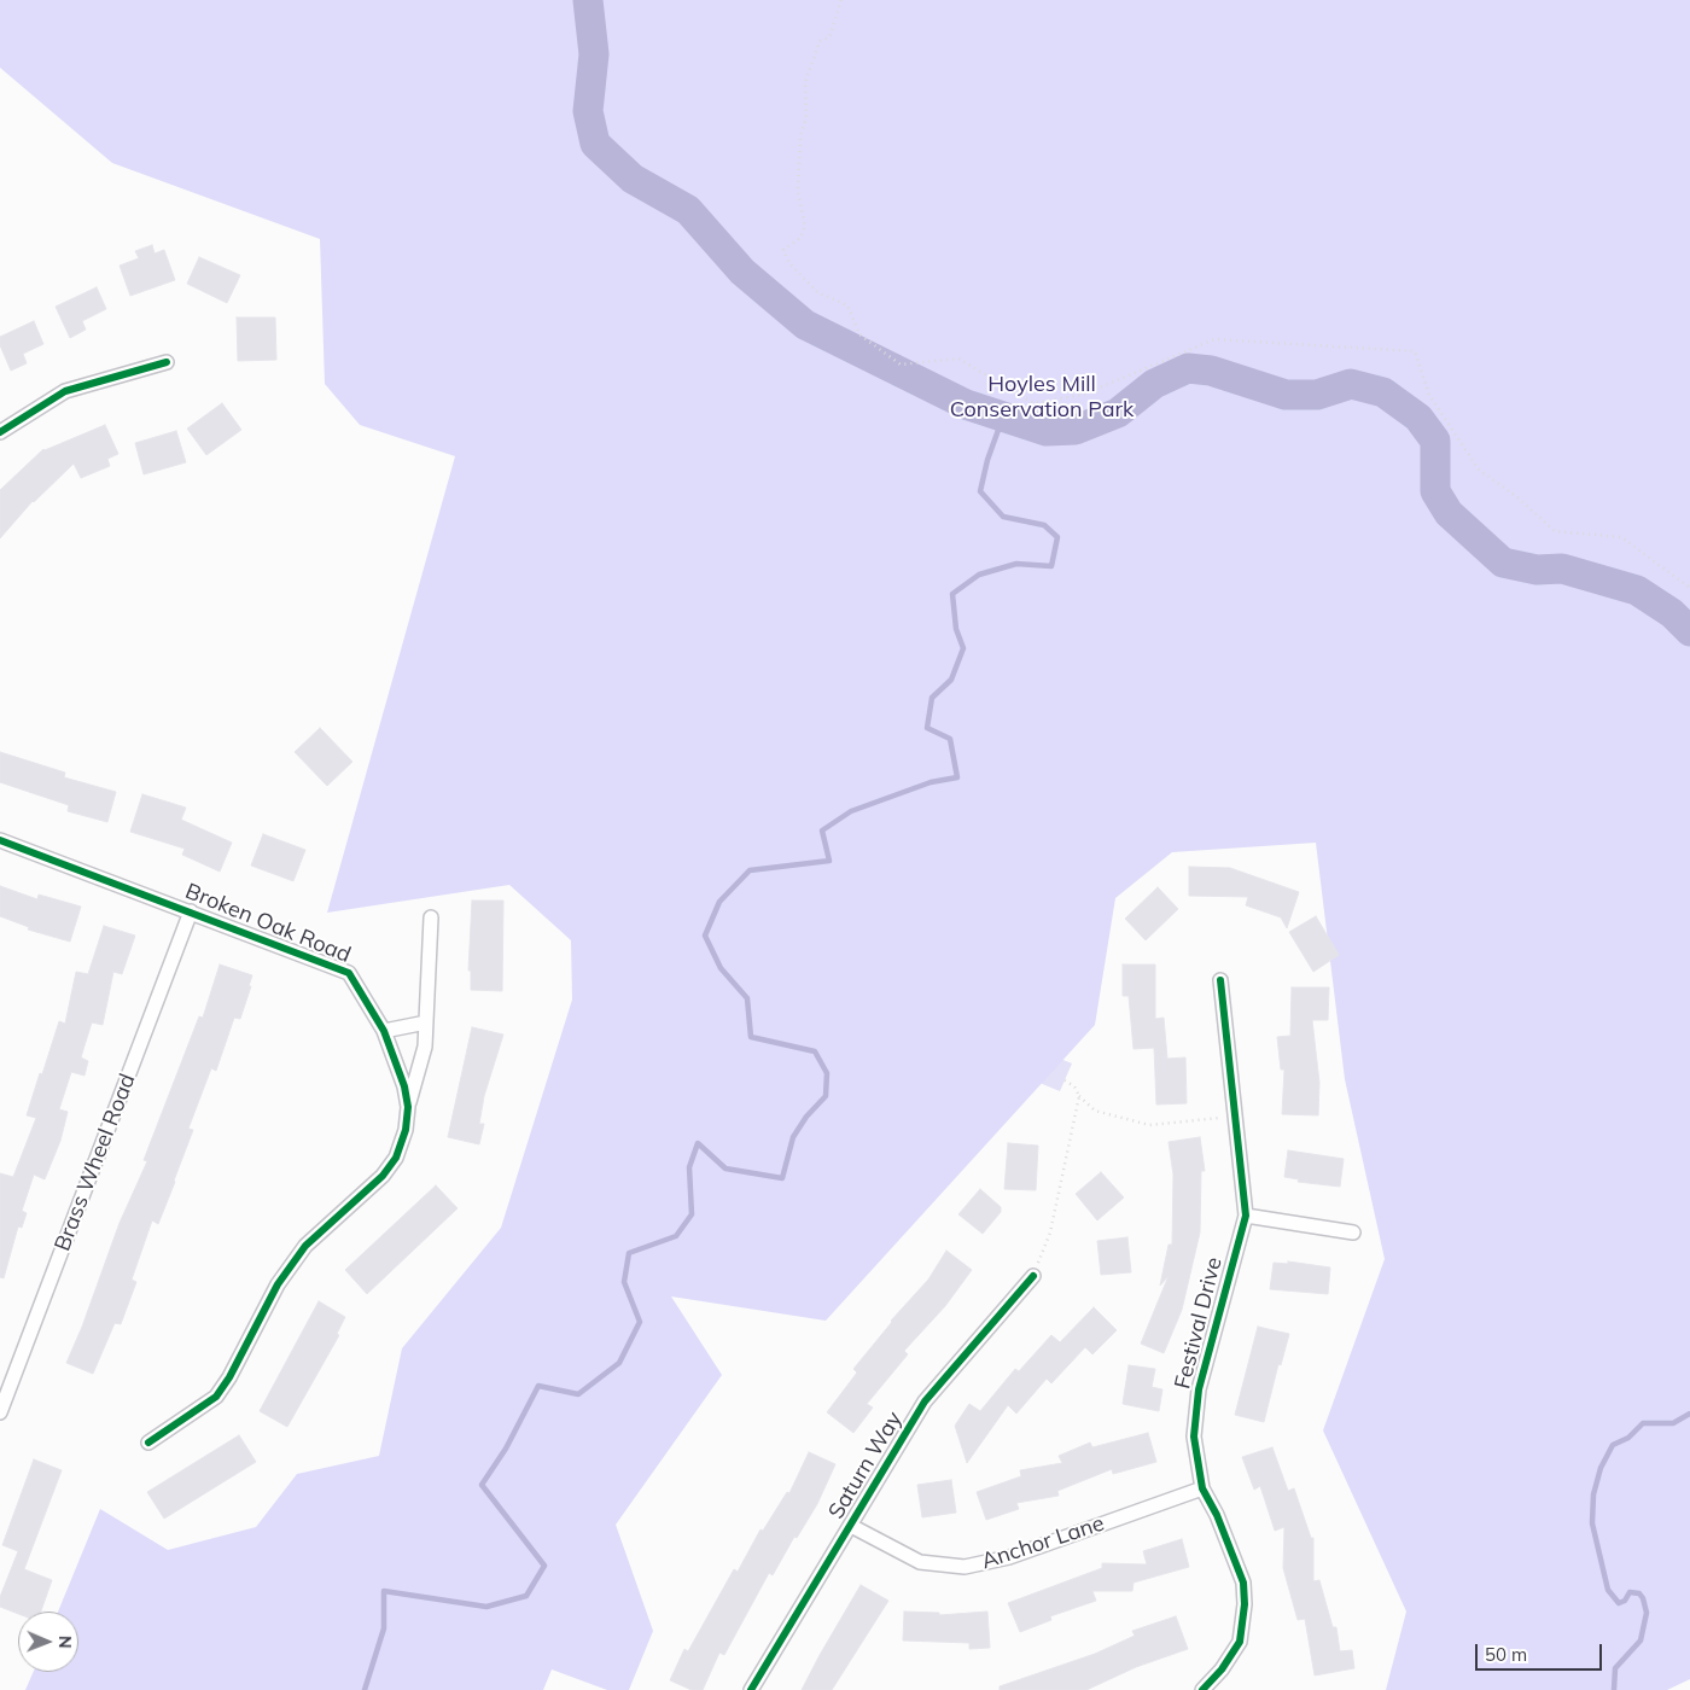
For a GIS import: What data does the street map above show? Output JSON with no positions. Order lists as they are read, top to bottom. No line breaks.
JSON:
{"streets":{"street":["Broken Oak Road","Brass Wheel Road","Festival Drive","Saturn Way","Anchor Lane"]},"crossings":[["Broken Oak Road","Brass Wheel Road"],["Festival Drive","Anchor Lane"],["Saturn Way","Anchor Lane"]],"parks":["Hoyles Mill Conservation Park"],"scale_bar":"50 m","north":"right"}
